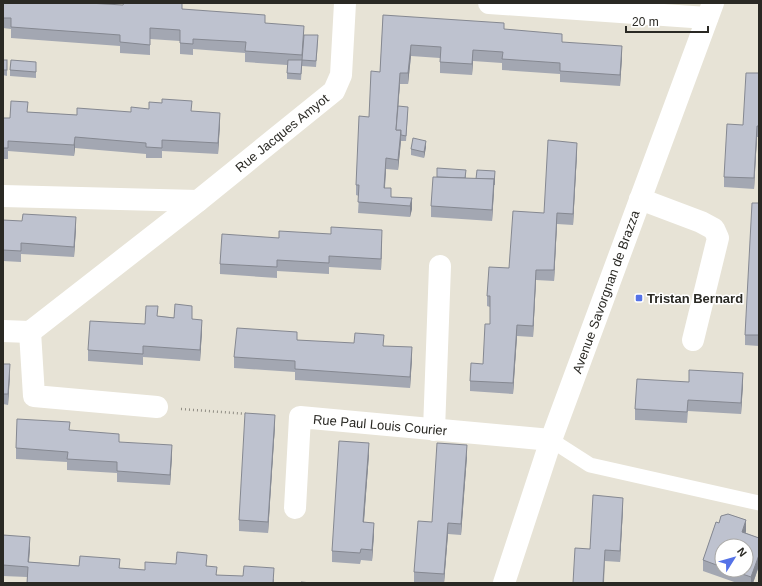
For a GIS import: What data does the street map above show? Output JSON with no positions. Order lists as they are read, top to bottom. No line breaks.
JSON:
{"streets":{"street":["Rue Jacques Amyot","Avenue Savorgnan de Brazza","Rue Paul Louis Courier"]},"crossings":[["Avenue Savorgnan de Brazza","Rue Paul Louis Courier"]],"places":{"transit":["Tristan Bernard"]},"scale_bar":"20 m","north":"top right"}
